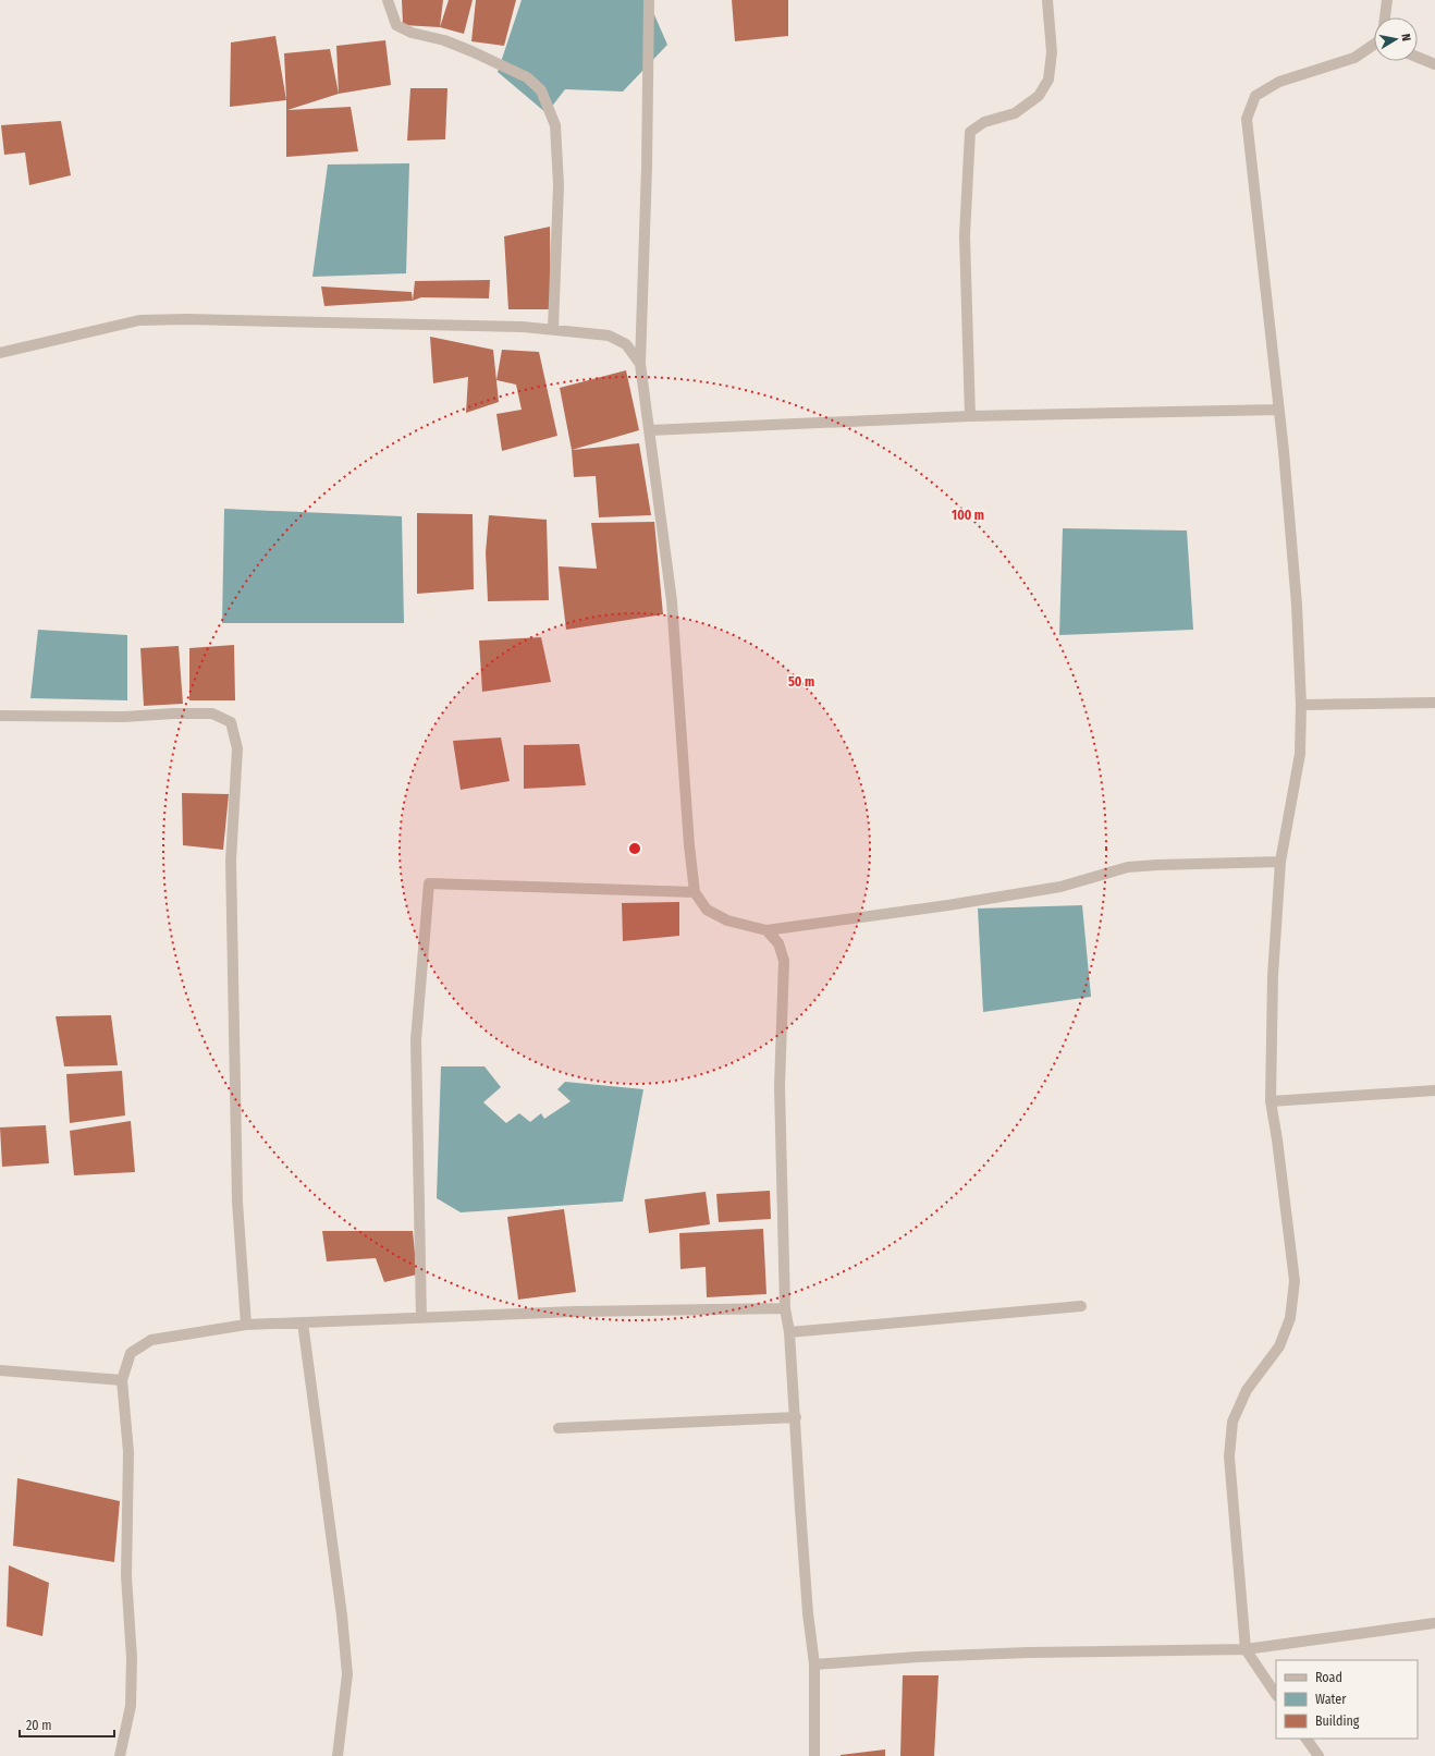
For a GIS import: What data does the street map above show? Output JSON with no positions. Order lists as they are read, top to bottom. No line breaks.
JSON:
{"legend":["Road","Water","Building"],"scale_bar":"20 m","north":"right","rings":["100 m","50 m"]}
